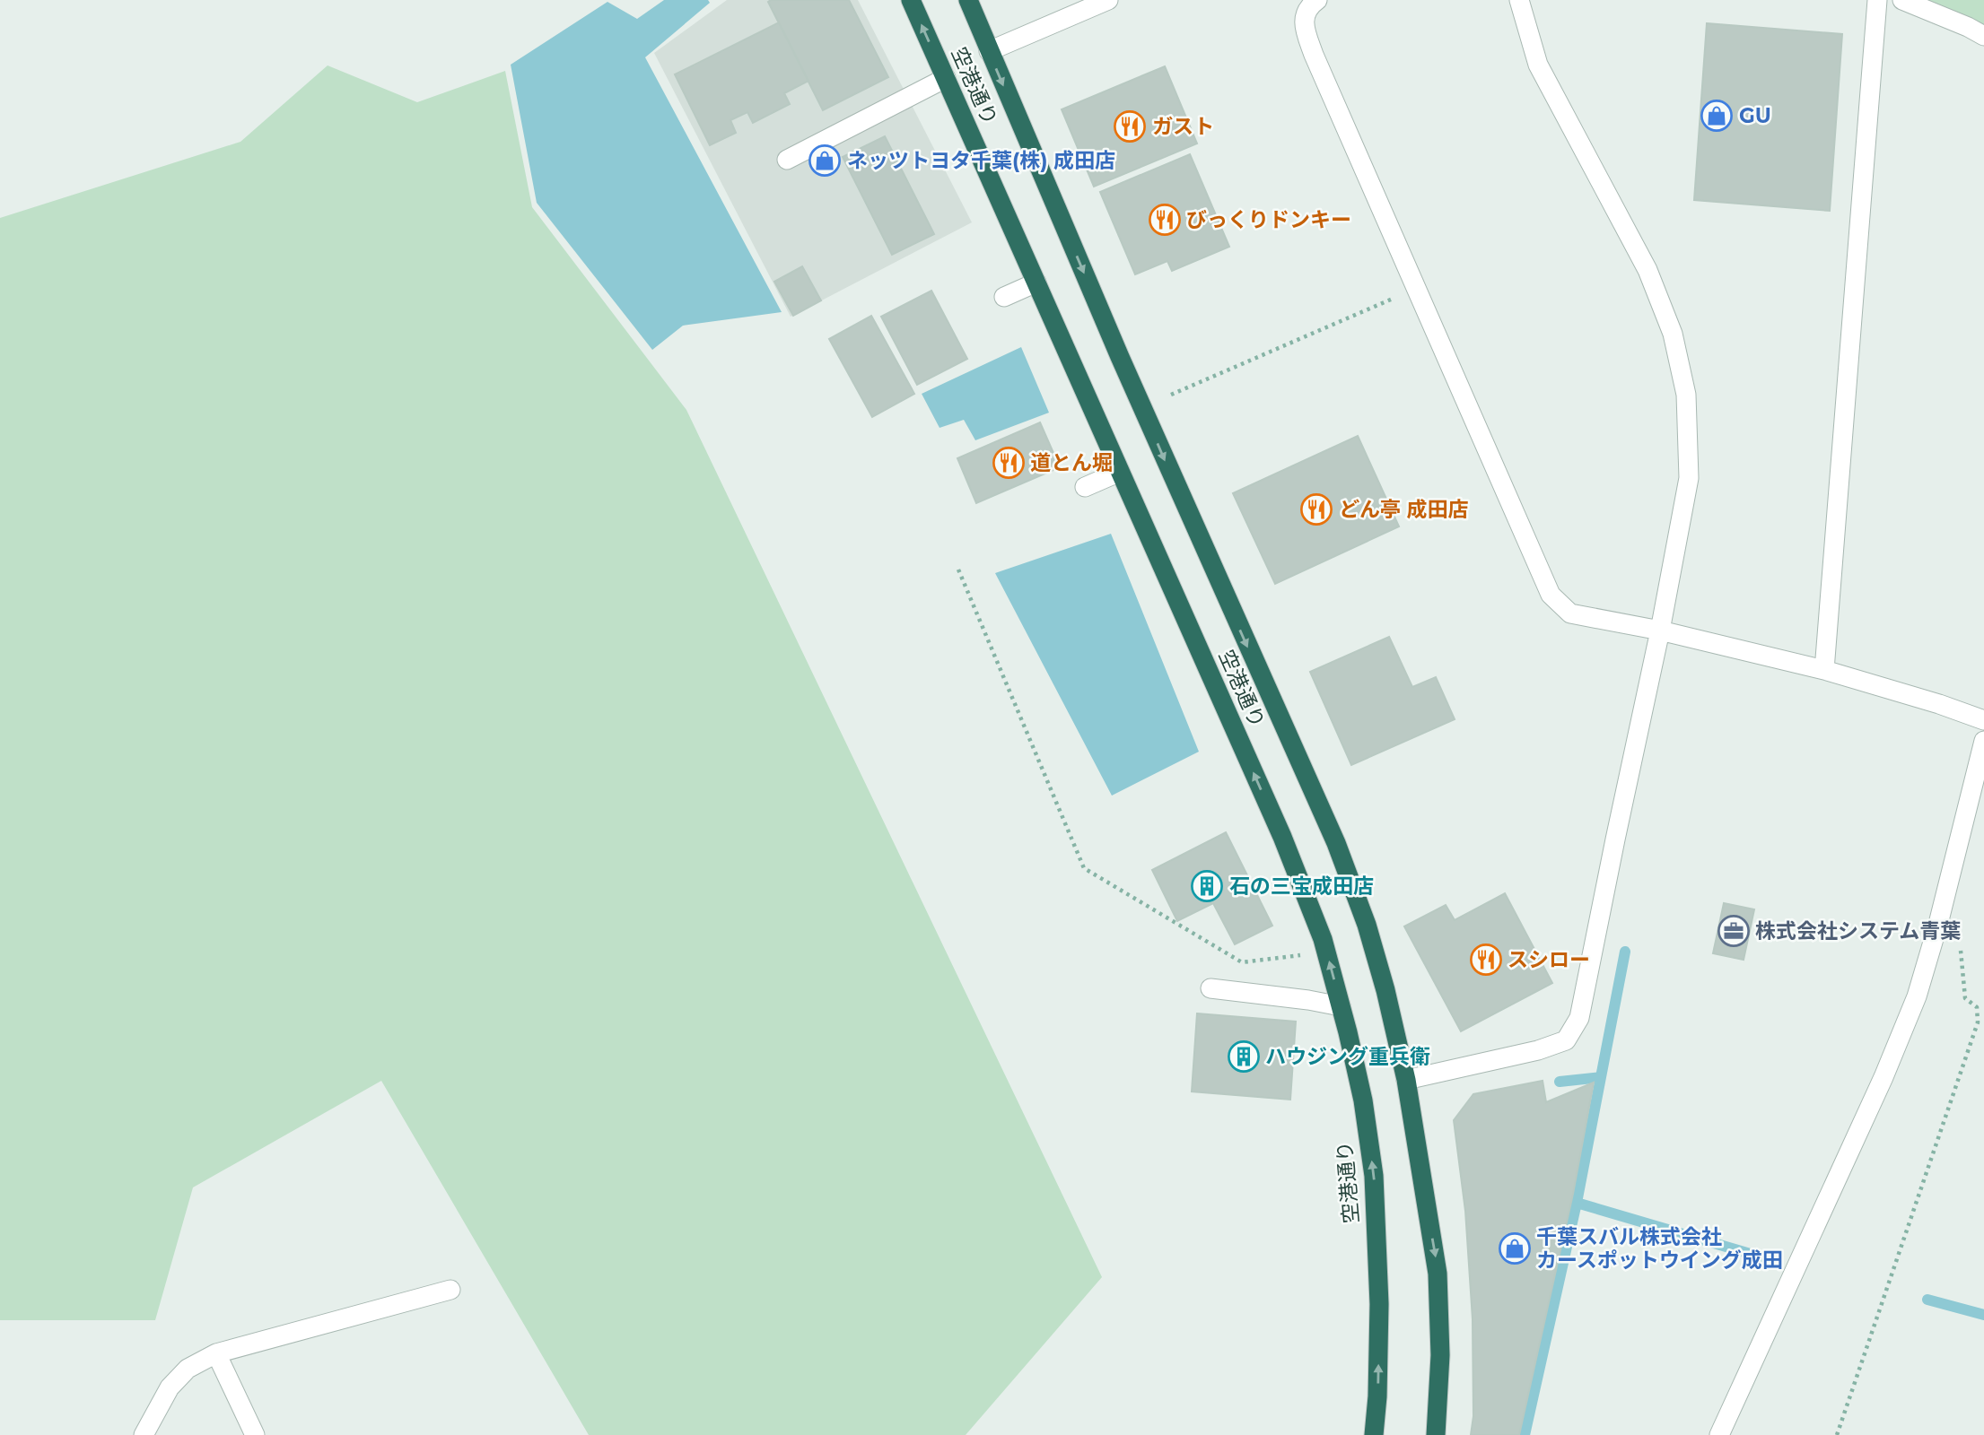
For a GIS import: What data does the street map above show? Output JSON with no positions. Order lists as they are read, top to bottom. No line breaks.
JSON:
{"streets":{"highway":["空港通り"]},"places":{"shop":["GU","ネッツトヨタ千葉(株) 成田店","千葉スバル株式会社 カースポットウイング成田"],"restaurant":["ガスト","びっくりドンキー","道とん堀","どん亭 成田店","スシロー"],"building":["石の三宝成田店","ハウジング重兵衛"],"office":["株式会社システム青葉"]}}
